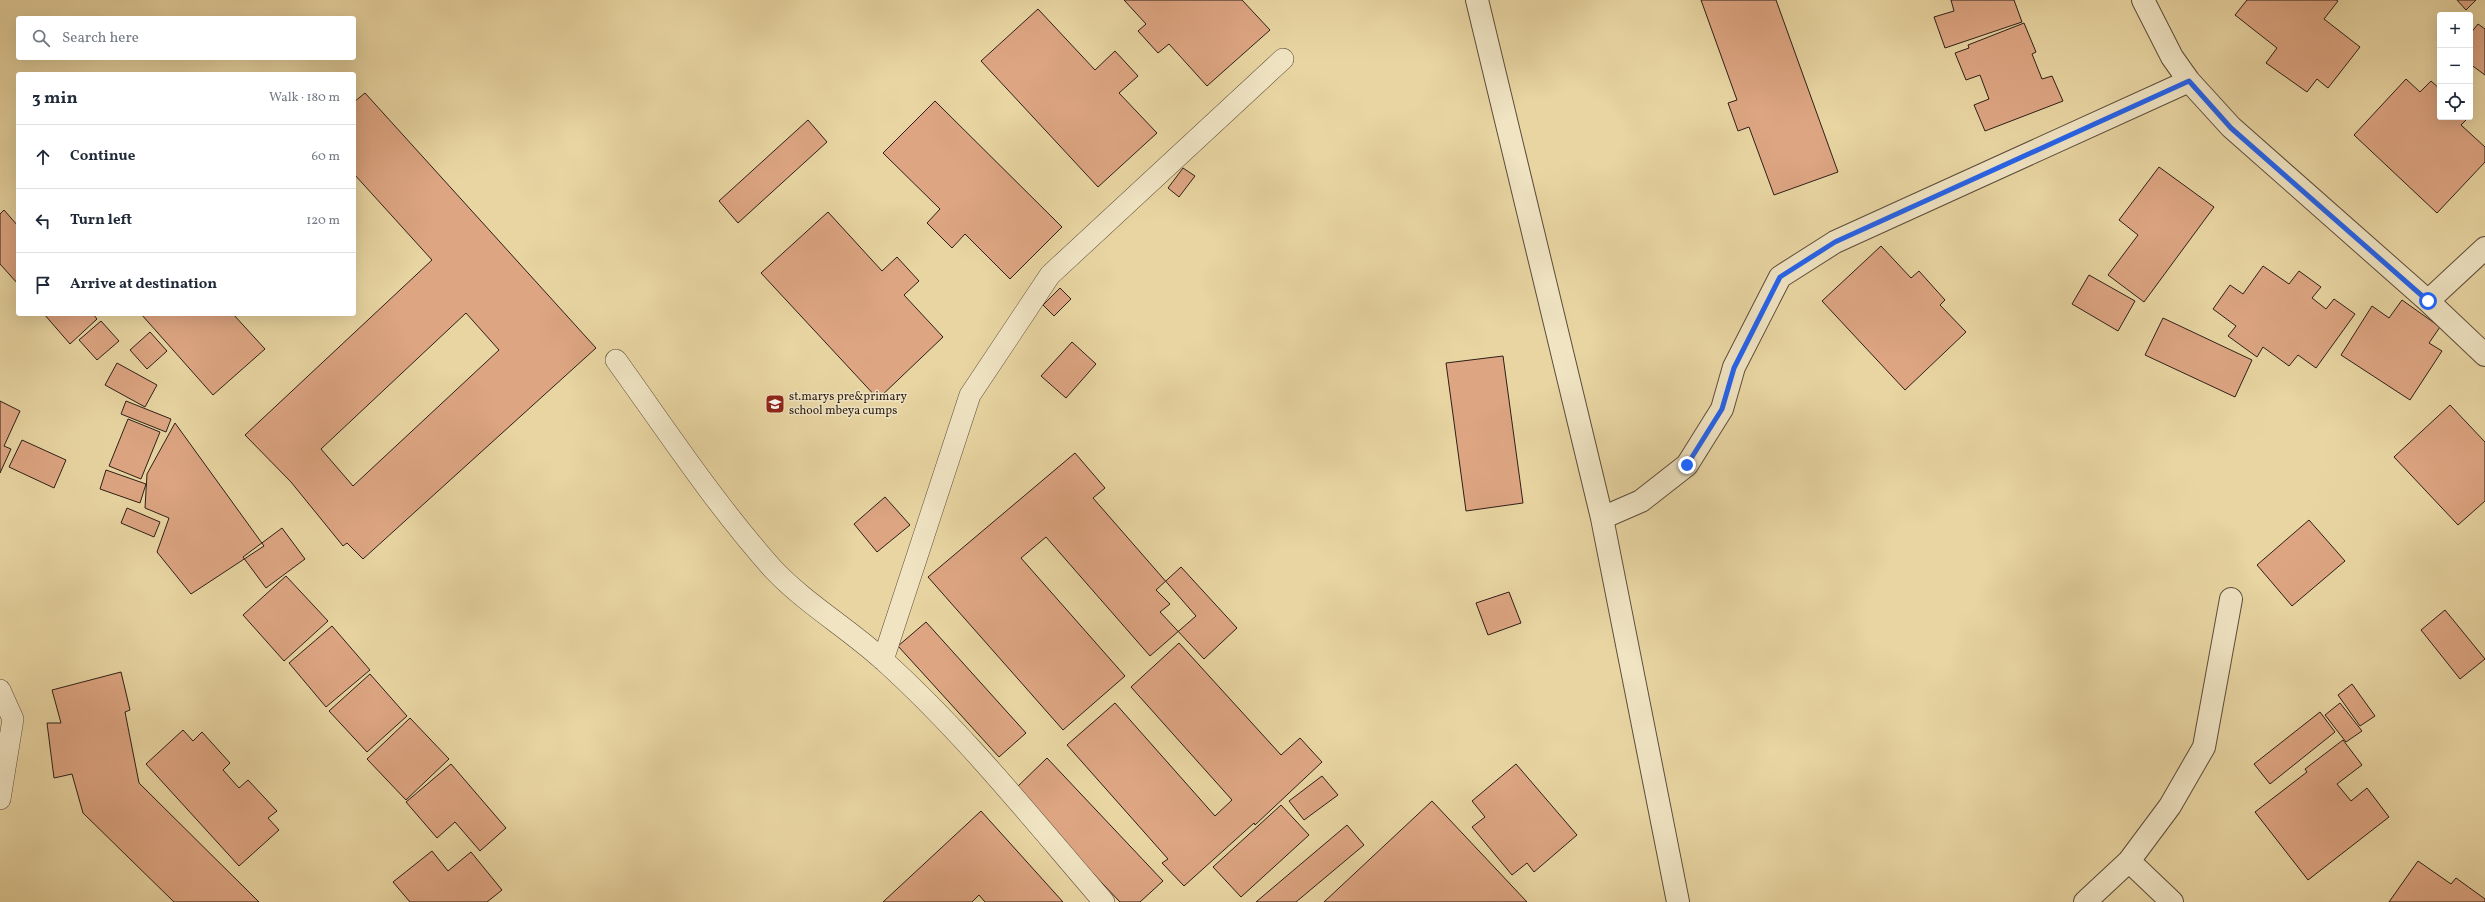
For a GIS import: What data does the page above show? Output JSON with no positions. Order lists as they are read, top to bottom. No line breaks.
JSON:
{"places":{"school or university":["st.marys pre&primary school mbeya cumps"]},"page":{"map_buttons":["+","−"],"search":"Search here","heading":["3 min","Walk · 180 m"],"list":[["Continue","60 m"],["Turn left","120 m"],"Arrive at destination"]}}
